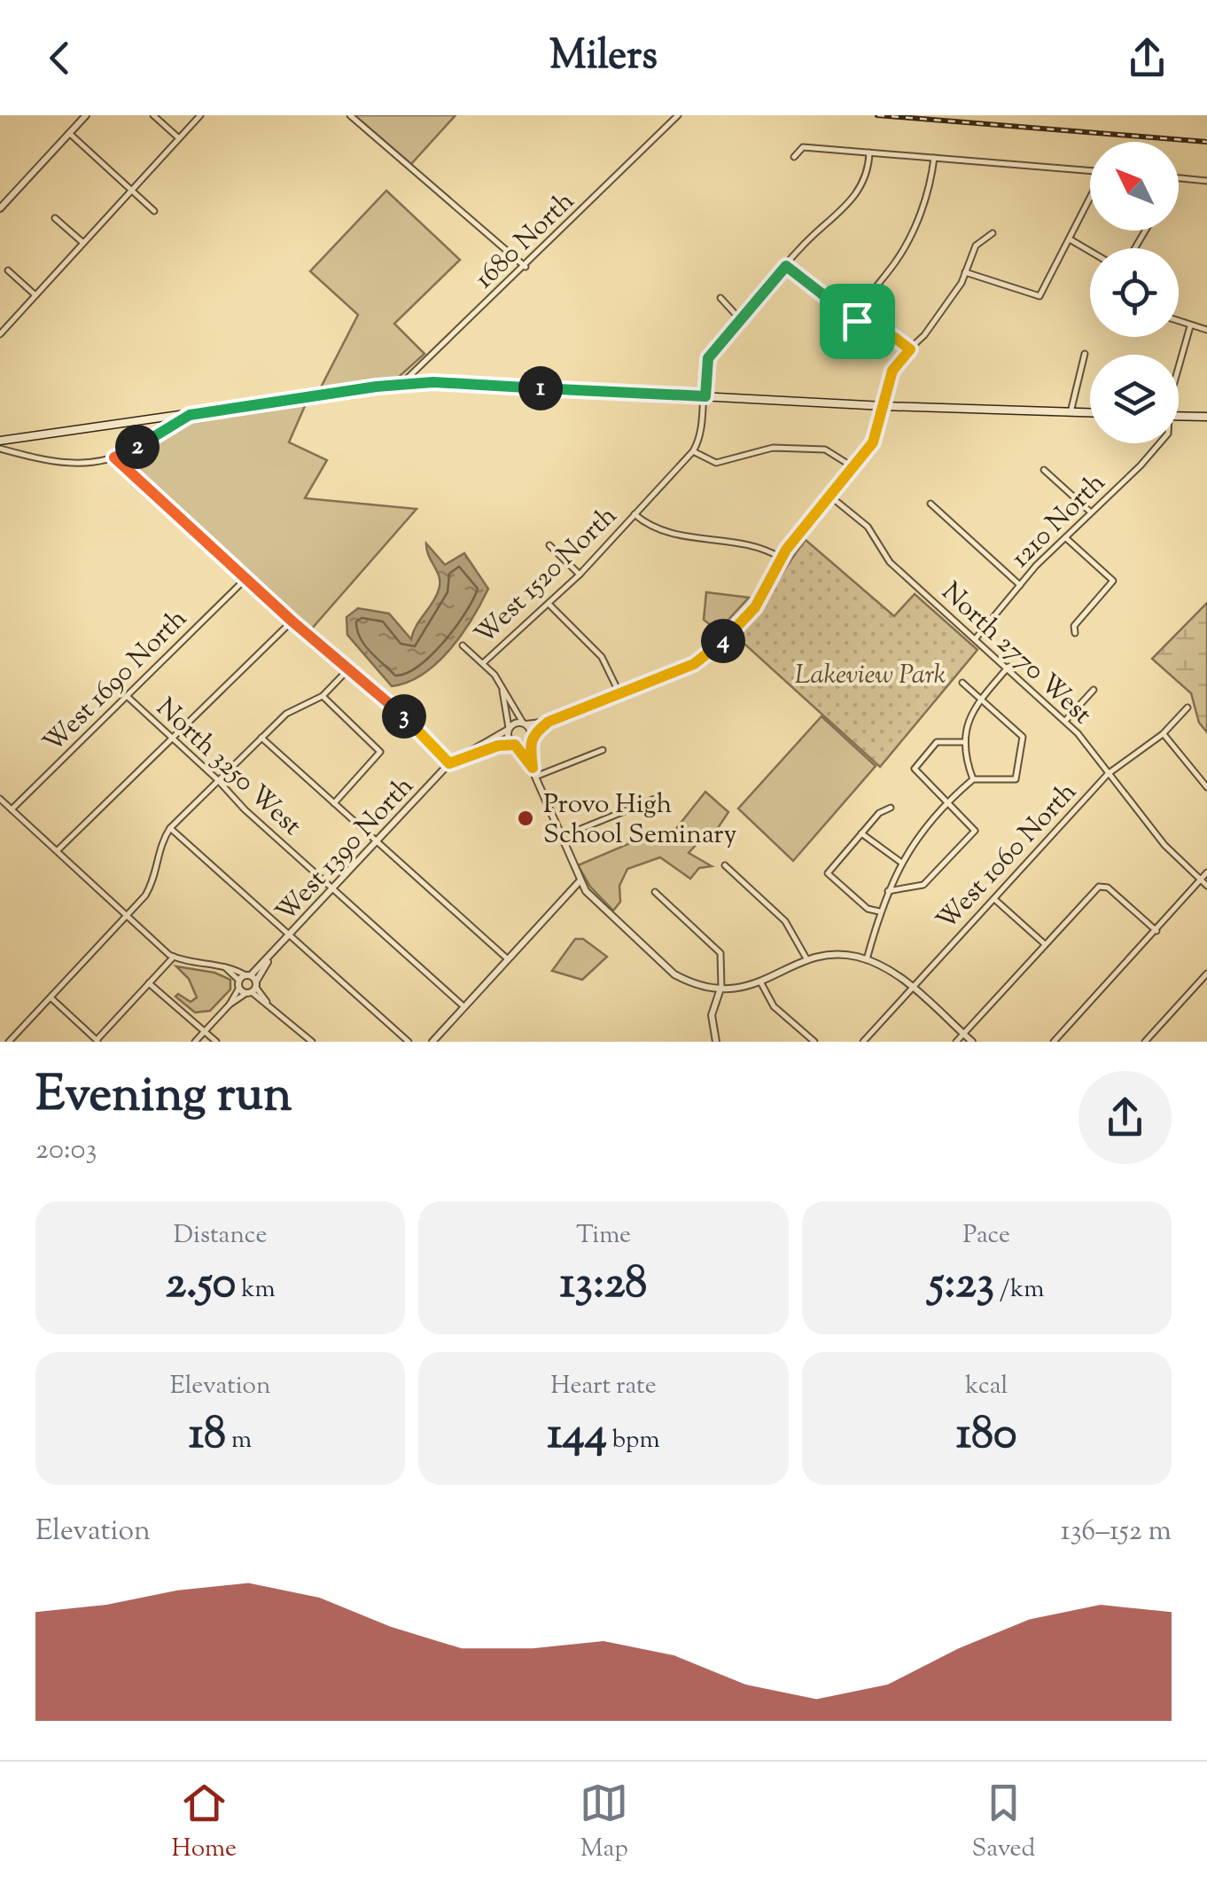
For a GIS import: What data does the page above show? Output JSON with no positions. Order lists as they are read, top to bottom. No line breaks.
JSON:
{"streets":{"street":["1680 North","1210 North","West 1520 North","North 2770 West","West 1690 North","North 3250 West","West 1390 North","West 1060 North"]},"crossings":[["1210 North","North 2770 West"],["North 2770 West","West 1060 North"],["West 1690 North","North 3250 West"],["North 3250 West","West 1390 North"]],"parks":["Lakeview Park"],"places":["Provo High School Seminary"],"north":"top left","page":{"header":"Milers","pins":["1","2","4","3"],"heading":["Evening run","20:03"],"stats":[["Distance","2.50 km"],["Time","13:28"],["Pace","5:23 /km"],["Elevation","18 m"],["Heart rate","144 bpm"],["kcal","180"]],"chart":["Elevation","136–152 m"],"tabs":["Home","Map","Saved"]}}
